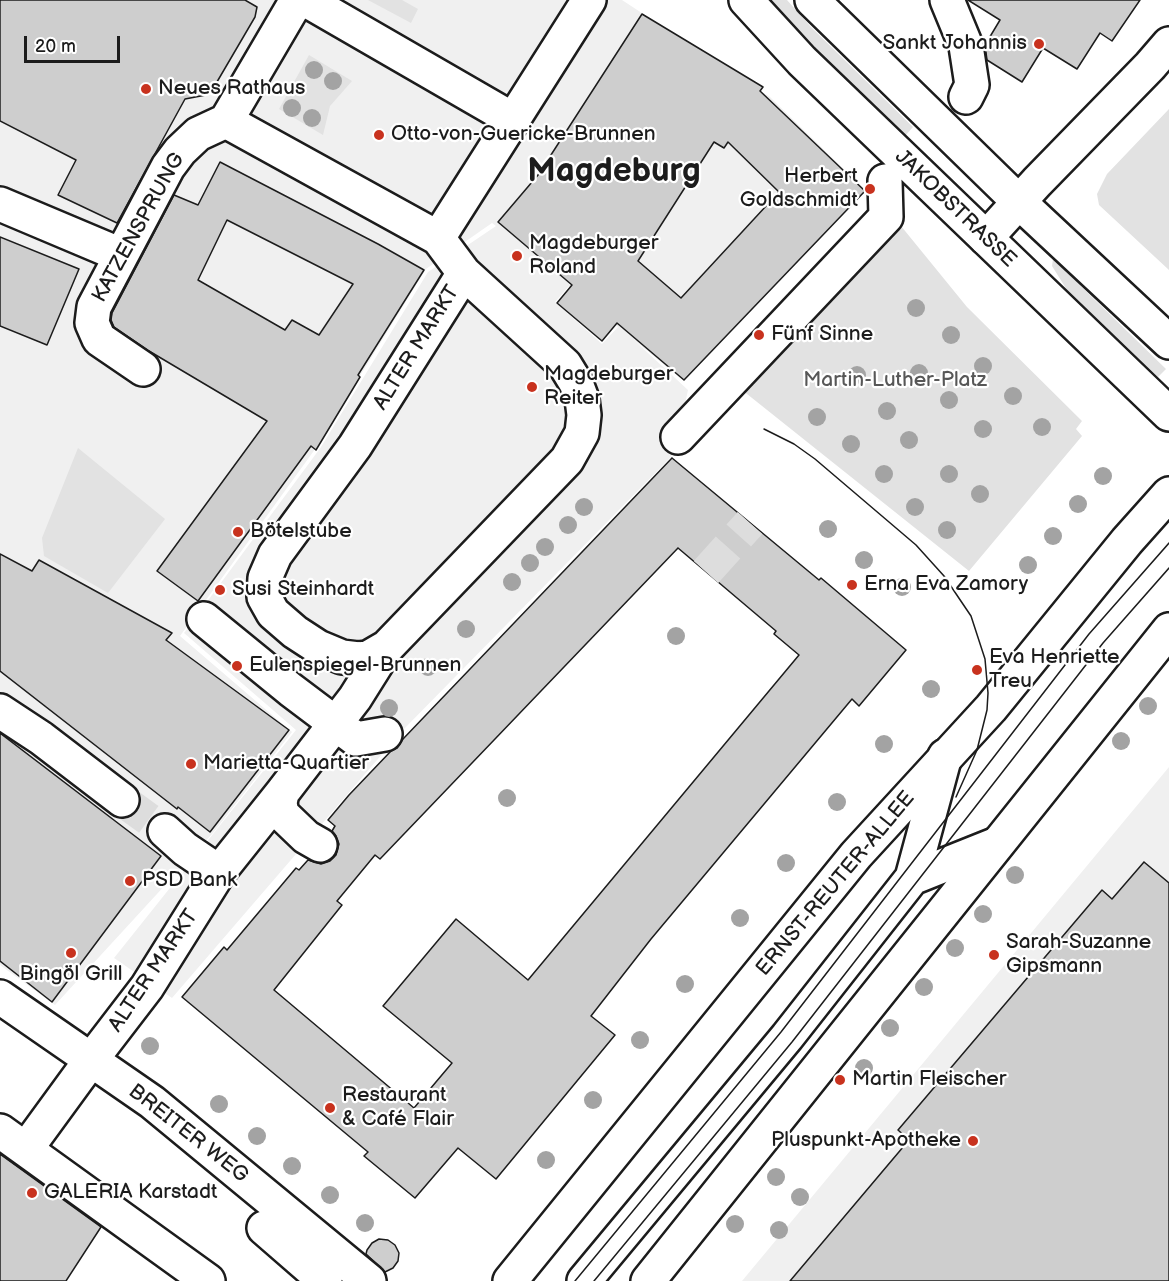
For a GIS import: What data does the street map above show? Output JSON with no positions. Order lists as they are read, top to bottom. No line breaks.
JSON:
{"streets":{"street":["JAKOBSTRASSE","KATZENSPRUNG","ALTER MARKT","ERNST-REUTER-ALLEE","BREITER WEG"]},"crossings":[["ALTER MARKT","BREITER WEG"]],"districts":["Magdeburg"],"parks":["Martin-Luther-Platz"],"places":["Sankt Johannis","Neues Rathaus","Otto-von-Guericke-Brunnen","Herbert Goldschmidt","Magdeburger Roland","Fünf Sinne","Magdeburger Reiter","Bötelstube","Erna Eva Zamory","Susi Steinhardt","Eulenspiegel-Brunnen","Eva Henriette Treu","Marietta-Quartier","PSD Bank","Bingöl Grill","Sarah-Suzanne Gipsmann","Martin Fleischer","Restaurant & Café Flair","Pluspunkt-Apotheke","GALERIA Karstadt"],"scale_bar":"20 m"}
